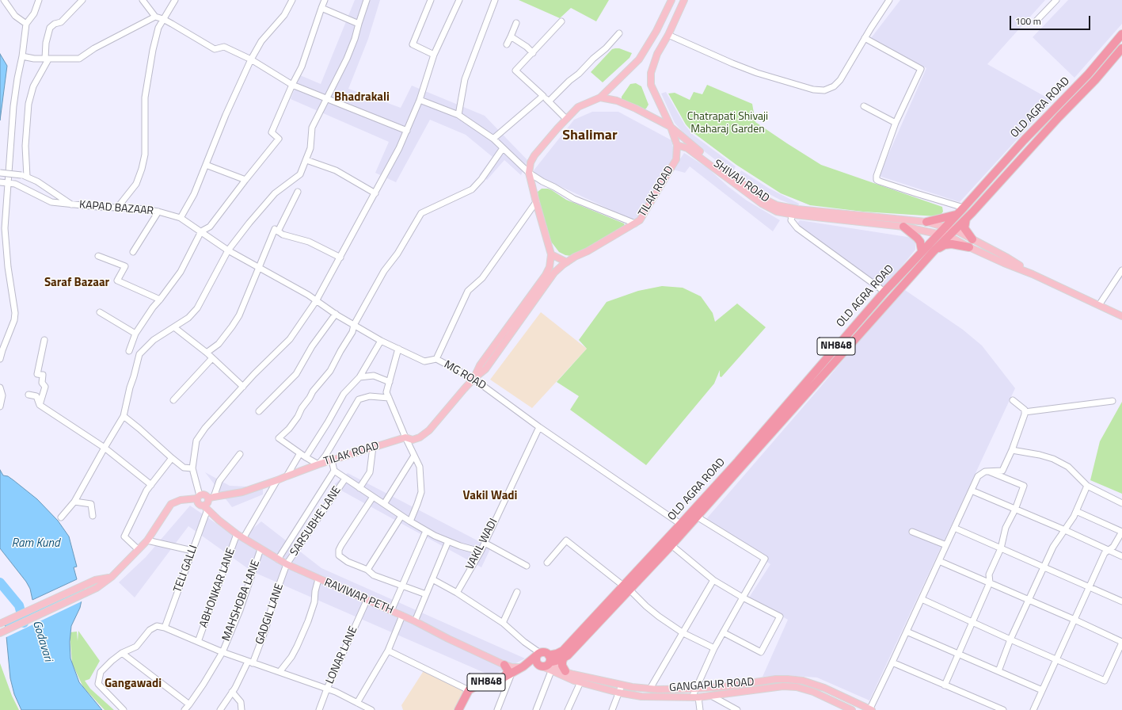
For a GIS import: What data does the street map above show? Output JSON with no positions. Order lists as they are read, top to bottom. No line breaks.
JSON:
{"streets":{"highway":["OLD AGRA ROAD","NH848"],"main road":["SHIVAJI ROAD","TILAK ROAD","RAVIWAR PETH","GANGAPUR ROAD"],"street":["KAPAD BAZAAR","MG ROAD","SARSUBHE LANE","VAKIL WADI","TELI GALLI","ABHONKAR LANE","MAHSHOBA LANE","GADGIL LANE","LONAR LANE"]},"crossings":[["OLD AGRA ROAD","SHIVAJI ROAD"],["OLD AGRA ROAD","NH848"],["OLD AGRA ROAD","MG ROAD"],["OLD AGRA ROAD","GANGAPUR ROAD"],["SHIVAJI ROAD","TILAK ROAD"],["TILAK ROAD","MG ROAD"],["KAPAD BAZAAR","MG ROAD"],["NH848","RAVIWAR PETH"],["NH848","GANGAPUR ROAD"],["MG ROAD","VAKIL WADI"],["SARSUBHE LANE","RAVIWAR PETH"],["SARSUBHE LANE","GADGIL LANE"],["TELI GALLI","RAVIWAR PETH"],["ABHONKAR LANE","RAVIWAR PETH"],["RAVIWAR PETH","MAHSHOBA LANE"],["RAVIWAR PETH","GADGIL LANE"],["RAVIWAR PETH","LONAR LANE"]],"districts":["Bhadrakali","Shalimar","Saraf Bazaar","Vakil Wadi","Gangawadi"],"water":["Ram Kund","Godavari"],"parks":["Chatrapati Shivaji Maharaj Garden"],"scale_bar":"100 m"}
